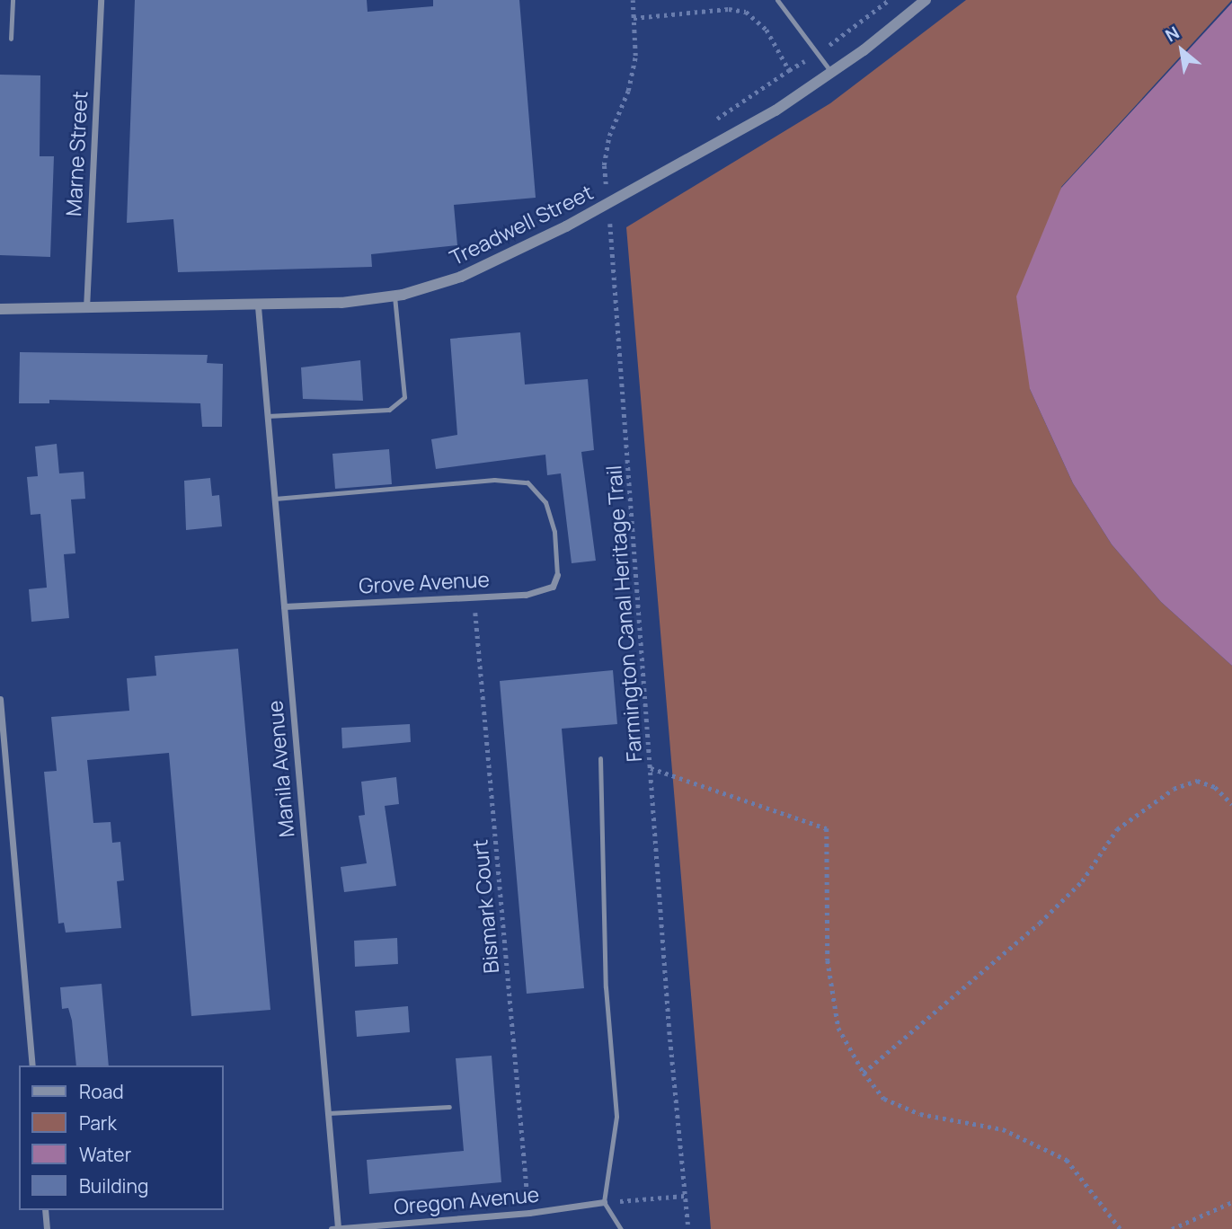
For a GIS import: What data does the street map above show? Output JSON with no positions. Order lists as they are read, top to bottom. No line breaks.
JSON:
{"streets":{"street":["Marne Street","Treadwell Street","Grove Avenue","Manila Avenue","Oregon Avenue"],"path":["Farmington Canal Heritage Trail","Bismark Court"]},"crossings":[["Marne Street","Treadwell Street"],["Treadwell Street","Manila Avenue"],["Grove Avenue","Manila Avenue"],["Grove Avenue","Bismark Court"],["Manila Avenue","Oregon Avenue"],["Bismark Court","Oregon Avenue"]],"legend":["Road","Park","Water","Building"],"north":"top left"}
